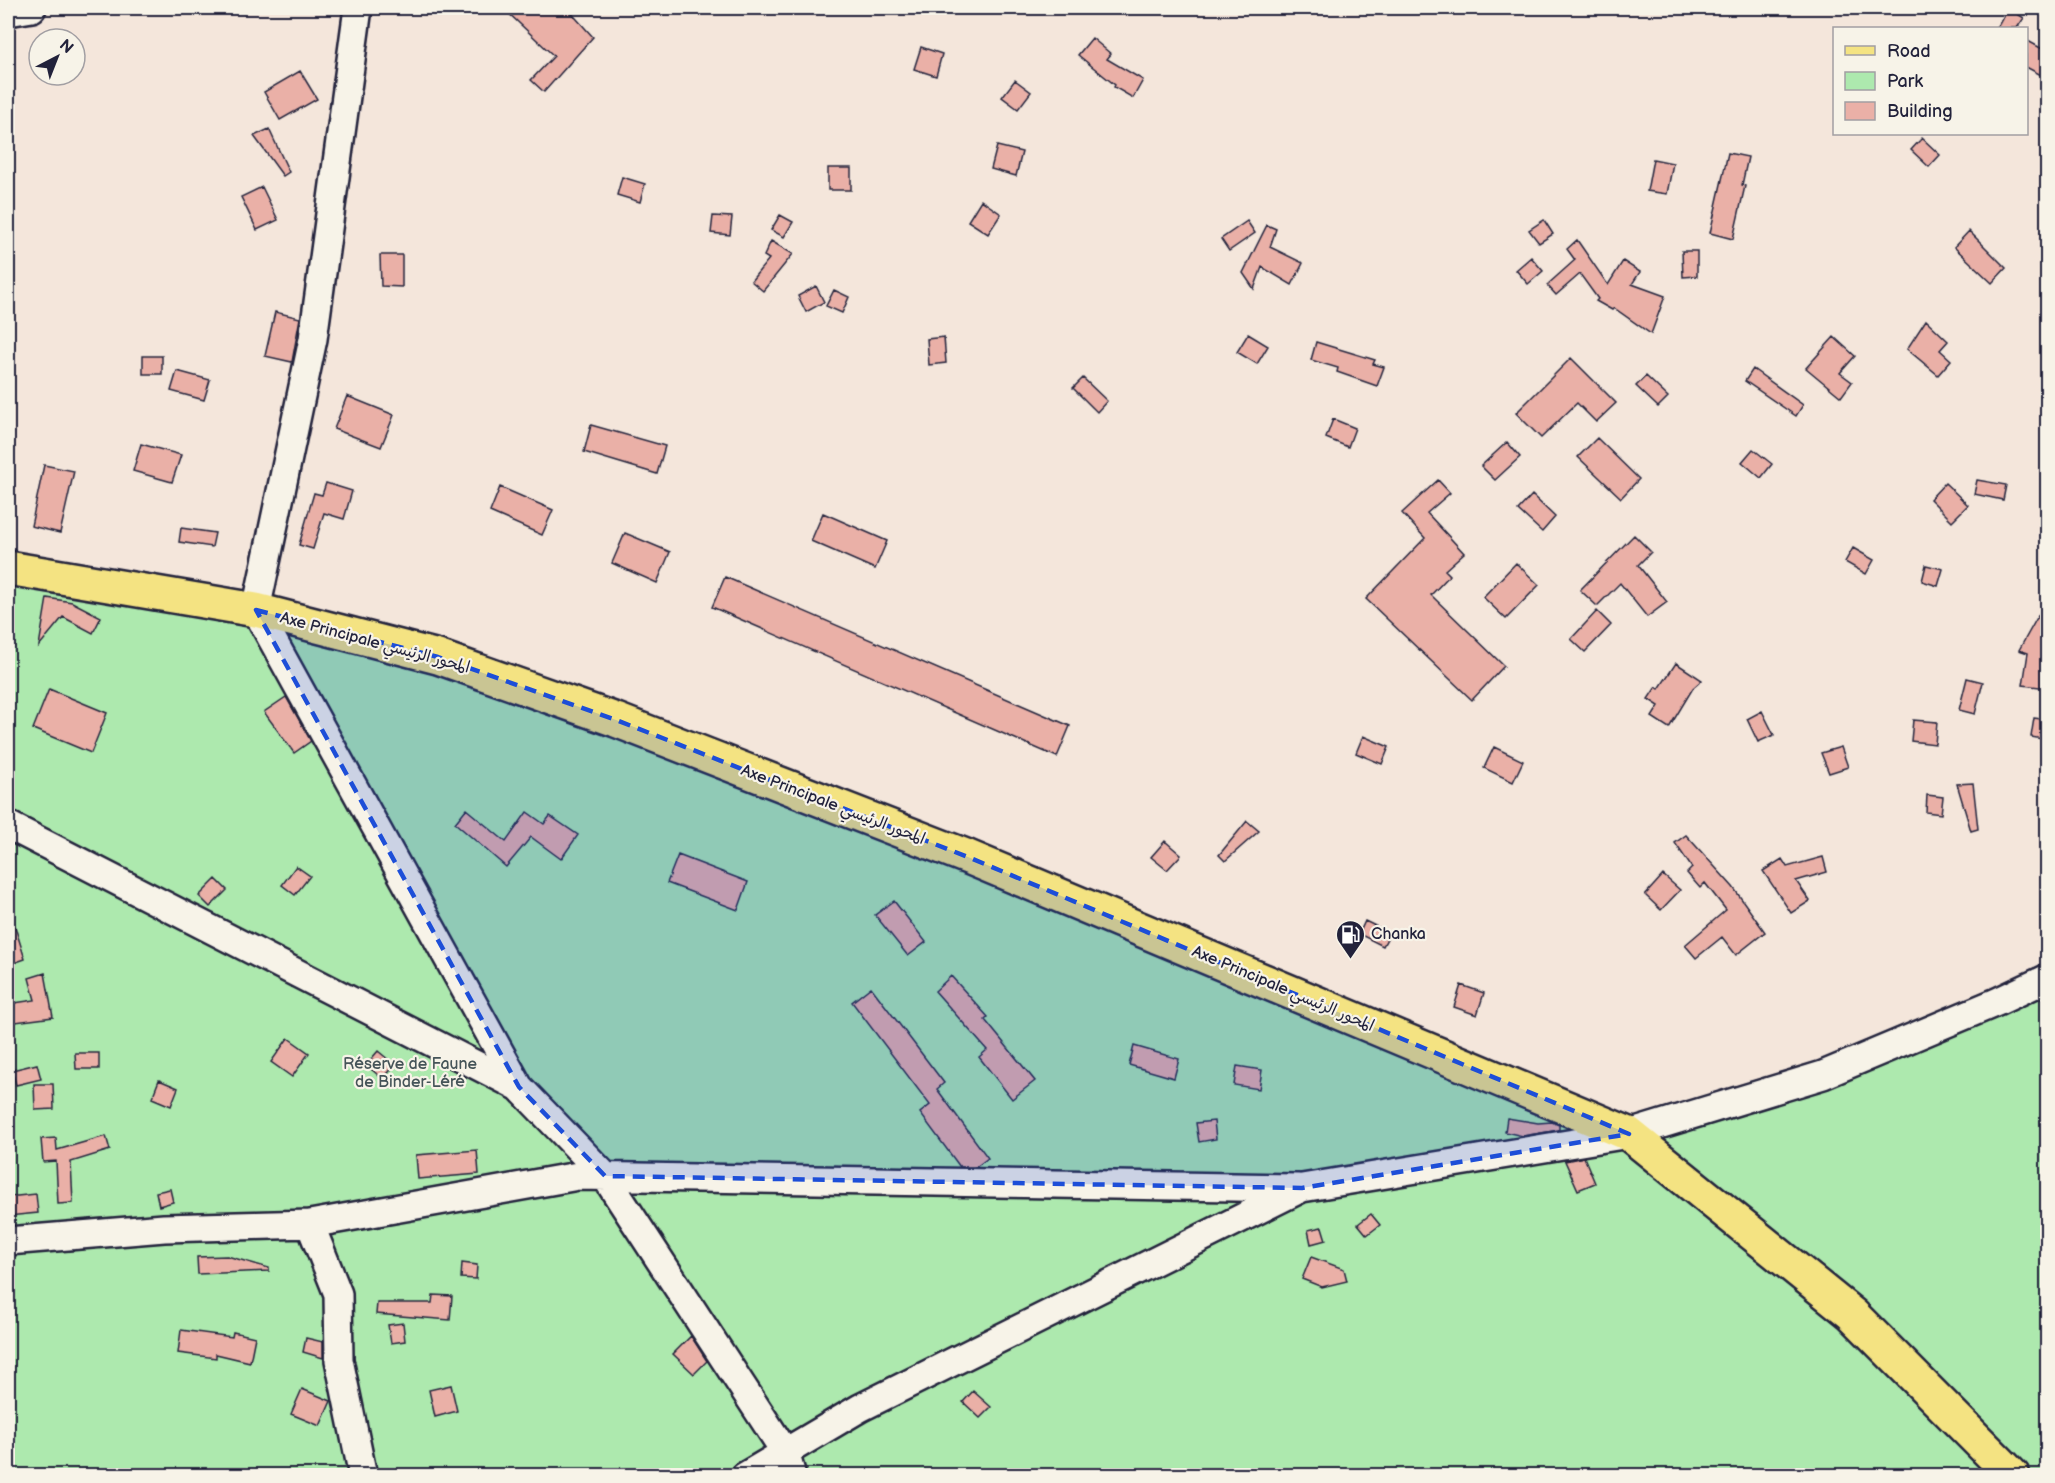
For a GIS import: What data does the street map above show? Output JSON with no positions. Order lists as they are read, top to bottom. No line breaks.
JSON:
{"streets":{"main road":["Axe Principale المحور الرئيسي"]},"parks":["Réserve de Faune de Binder-Léré"],"places":{"fuel station":["Chanka"]},"legend":["Road","Park","Building"],"north":"top right"}
